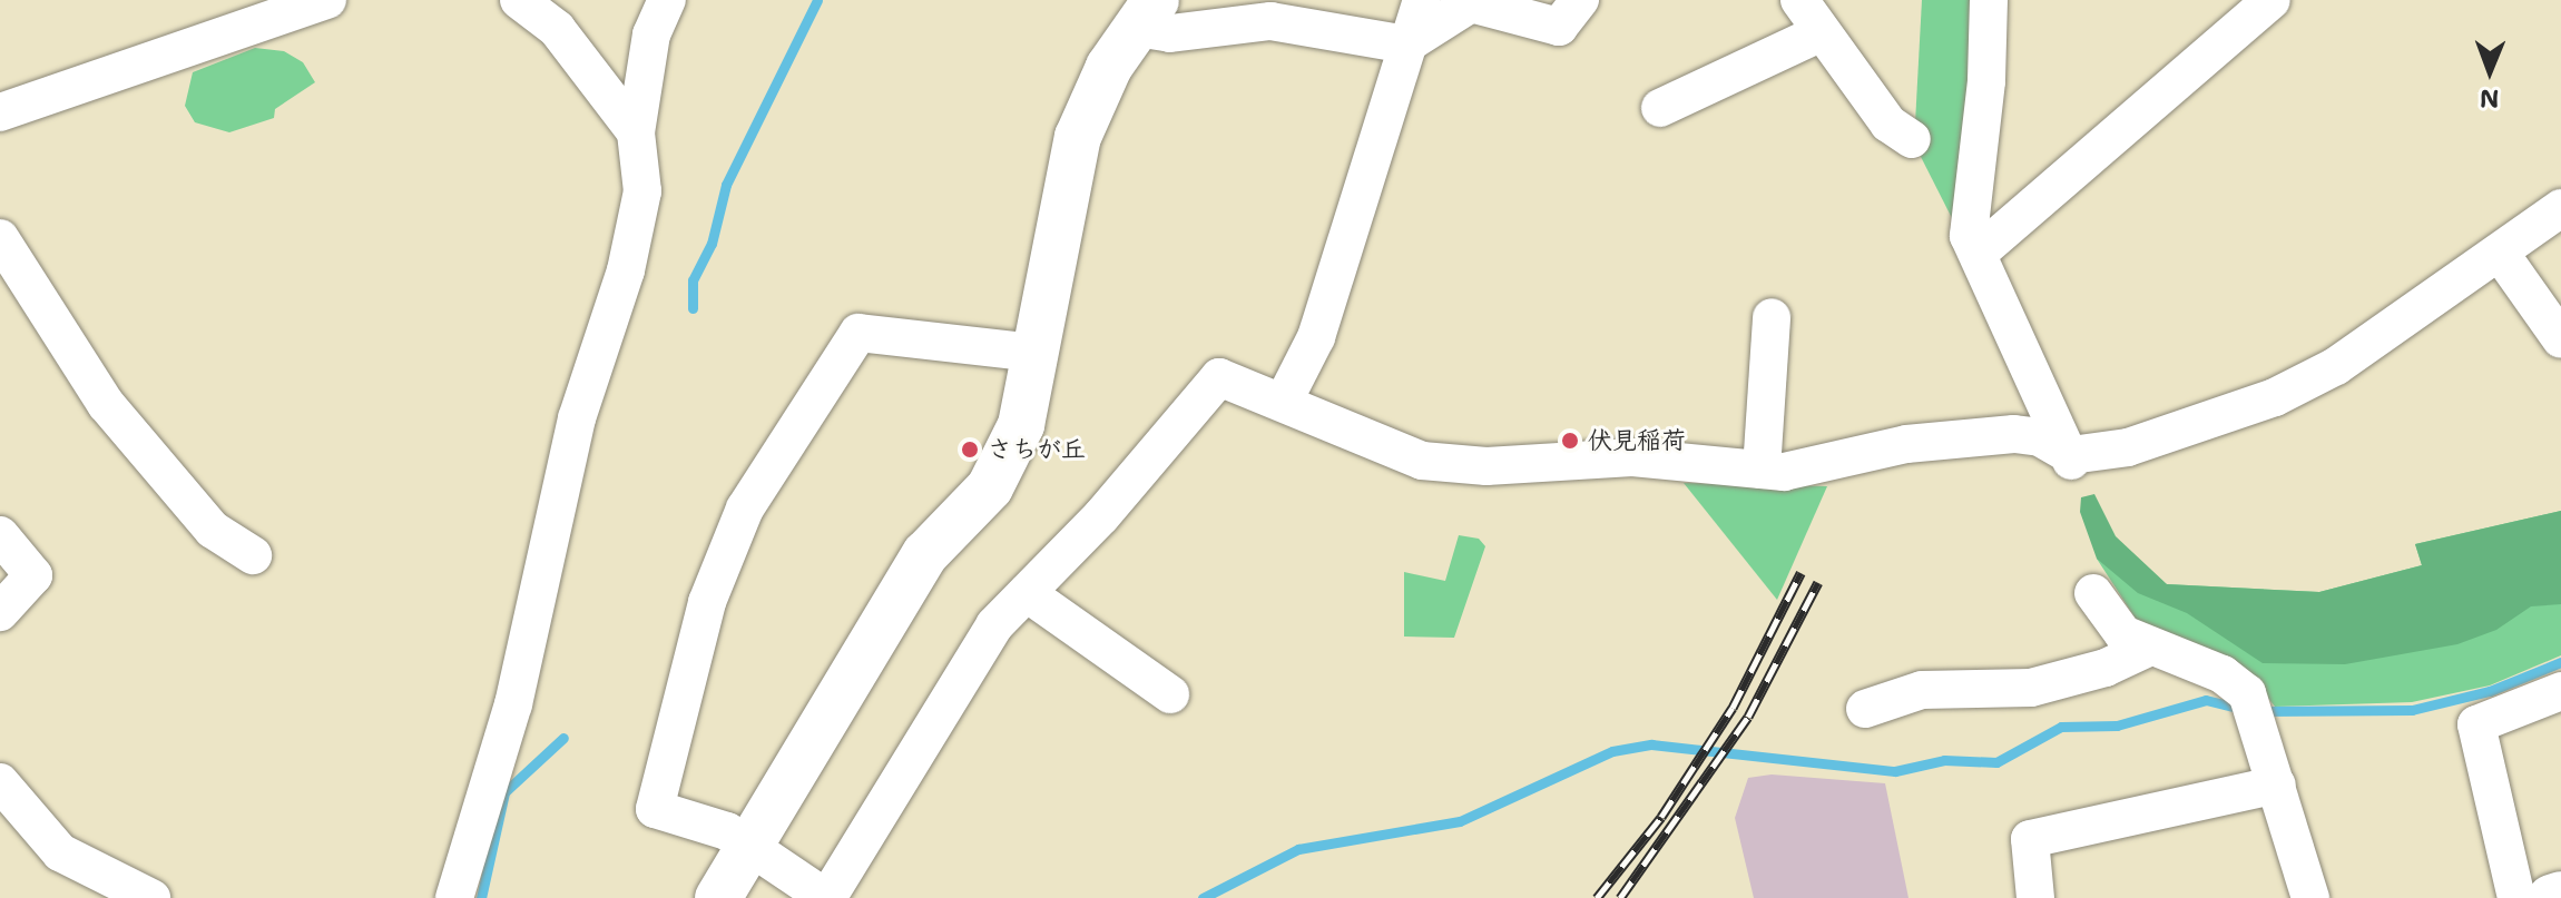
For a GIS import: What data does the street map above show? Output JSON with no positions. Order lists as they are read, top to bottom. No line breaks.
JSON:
{"places":["伏見稲荷","さちが丘"],"north":"bottom"}
